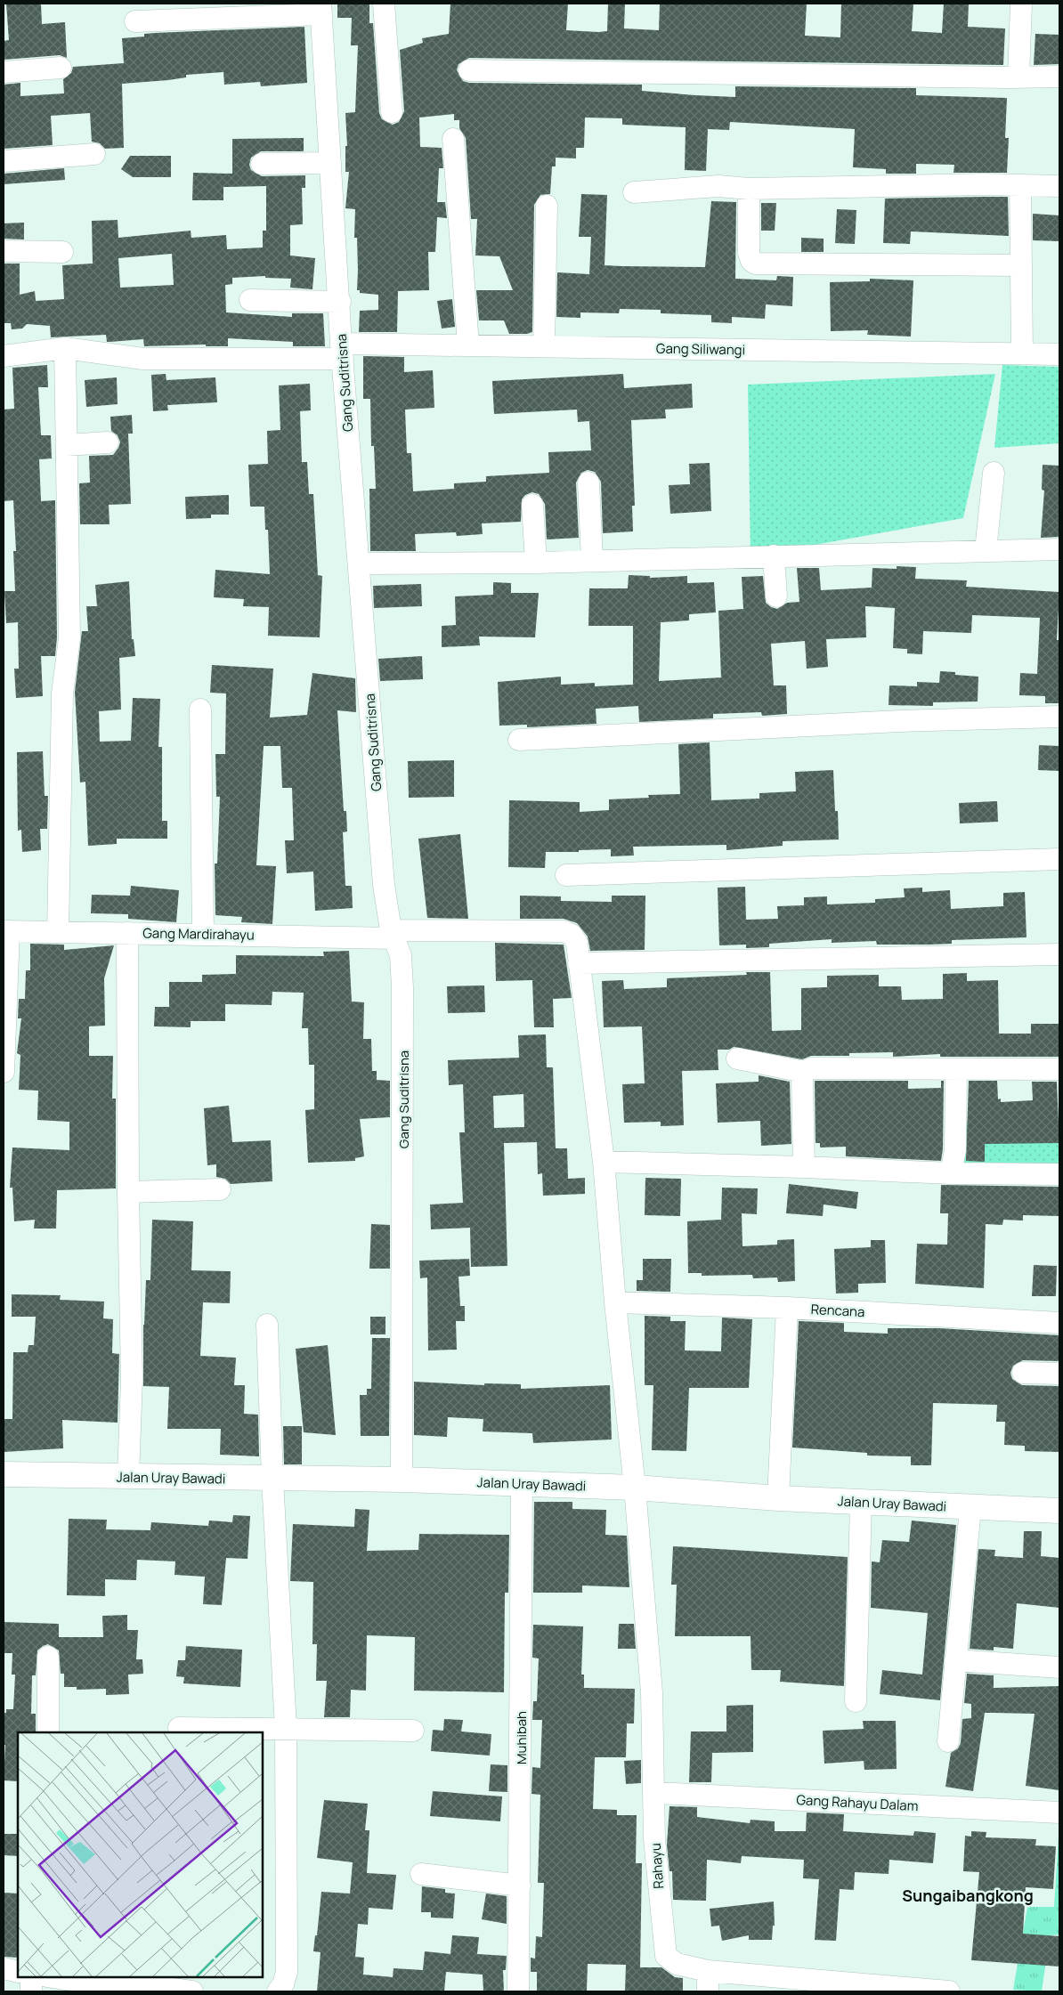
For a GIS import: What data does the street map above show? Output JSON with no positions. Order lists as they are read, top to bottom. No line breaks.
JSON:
{"streets":{"street":["Gang Siliwangi","Gang Suditrisna","Gang Mardirahayu","Rencana","Jalan Uray Bawadi","Muhibah","Gang Rahayu Dalam","Rahayu"]},"crossings":[["Gang Siliwangi","Gang Suditrisna"],["Gang Suditrisna","Gang Mardirahayu"],["Gang Suditrisna","Jalan Uray Bawadi"],["Gang Mardirahayu","Rahayu"],["Rencana","Rahayu"],["Jalan Uray Bawadi","Muhibah"],["Jalan Uray Bawadi","Rahayu"],["Gang Rahayu Dalam","Rahayu"]],"districts":["Sungaibangkong"]}
